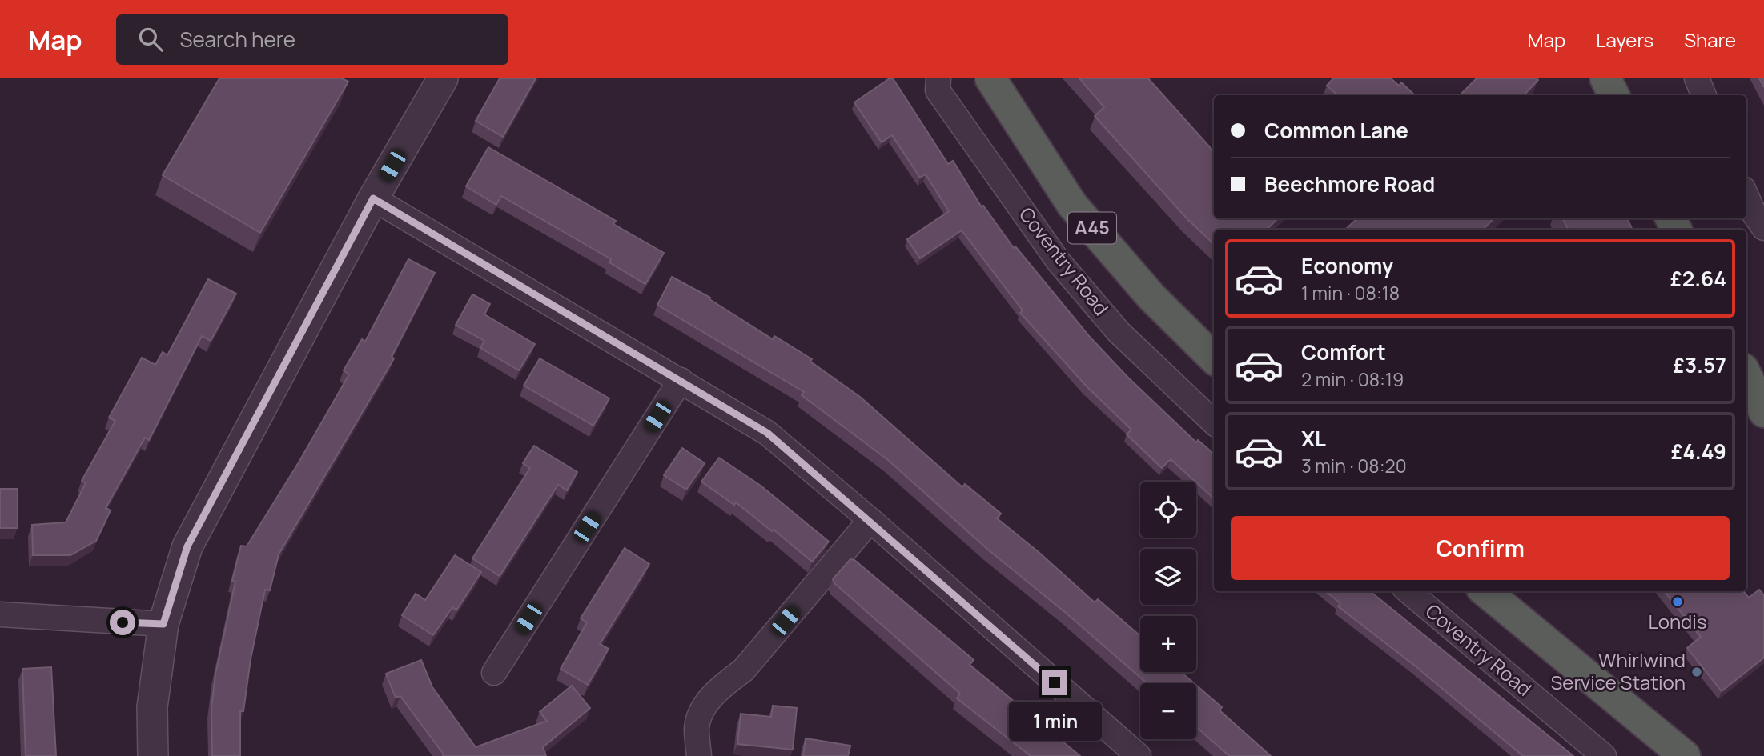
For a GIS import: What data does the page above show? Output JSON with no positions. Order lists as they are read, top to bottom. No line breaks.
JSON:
{"streets":{"highway":["A45"],"street":["Coventry Road"]},"places":["Londis","Whirlwind Service Station"],"page":{"header":"Map","search":"Search here","nav":["Map","Layers","Share"],"banner":["Common Lane","Beechmore Road"],"list":[{"name":"Economy","note":"1 min · 08:18","value":"£2.64"},{"name":"Comfort","note":"2 min · 08:19","value":"£3.57"},{"name":"XL","note":"3 min · 08:20","value":"£4.49"}],"map_buttons":["+","−"],"buttons":"Confirm","bubble":"1 min"}}
